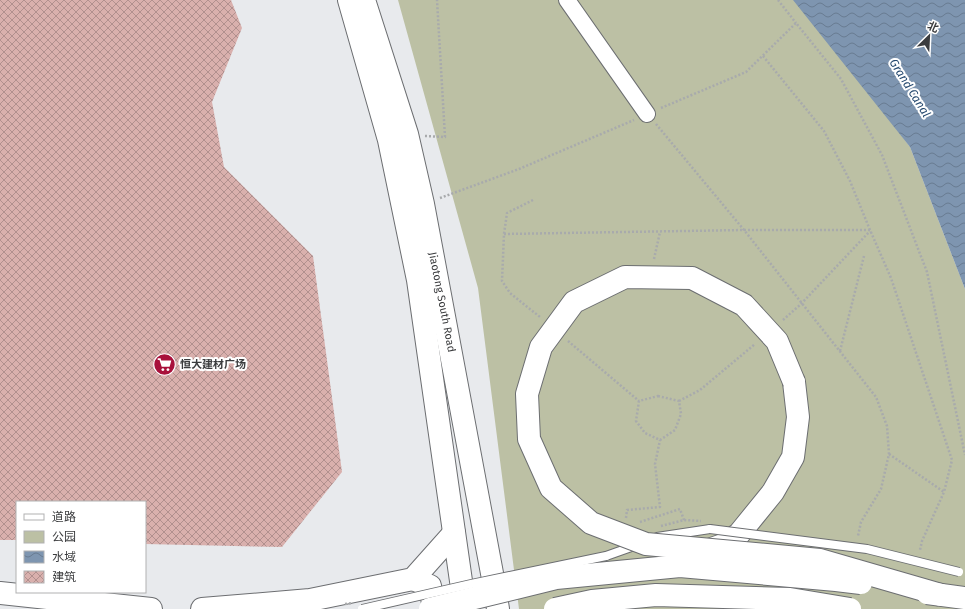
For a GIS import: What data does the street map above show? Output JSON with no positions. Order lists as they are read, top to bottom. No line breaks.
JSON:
{"streets":{"main road":["Jiaotong South Road"]},"water":["Grand Canal"],"places":{"supermarket":["恒大建材广场"]},"legend":["道路","公园","水域","建筑"],"north":"top right"}
